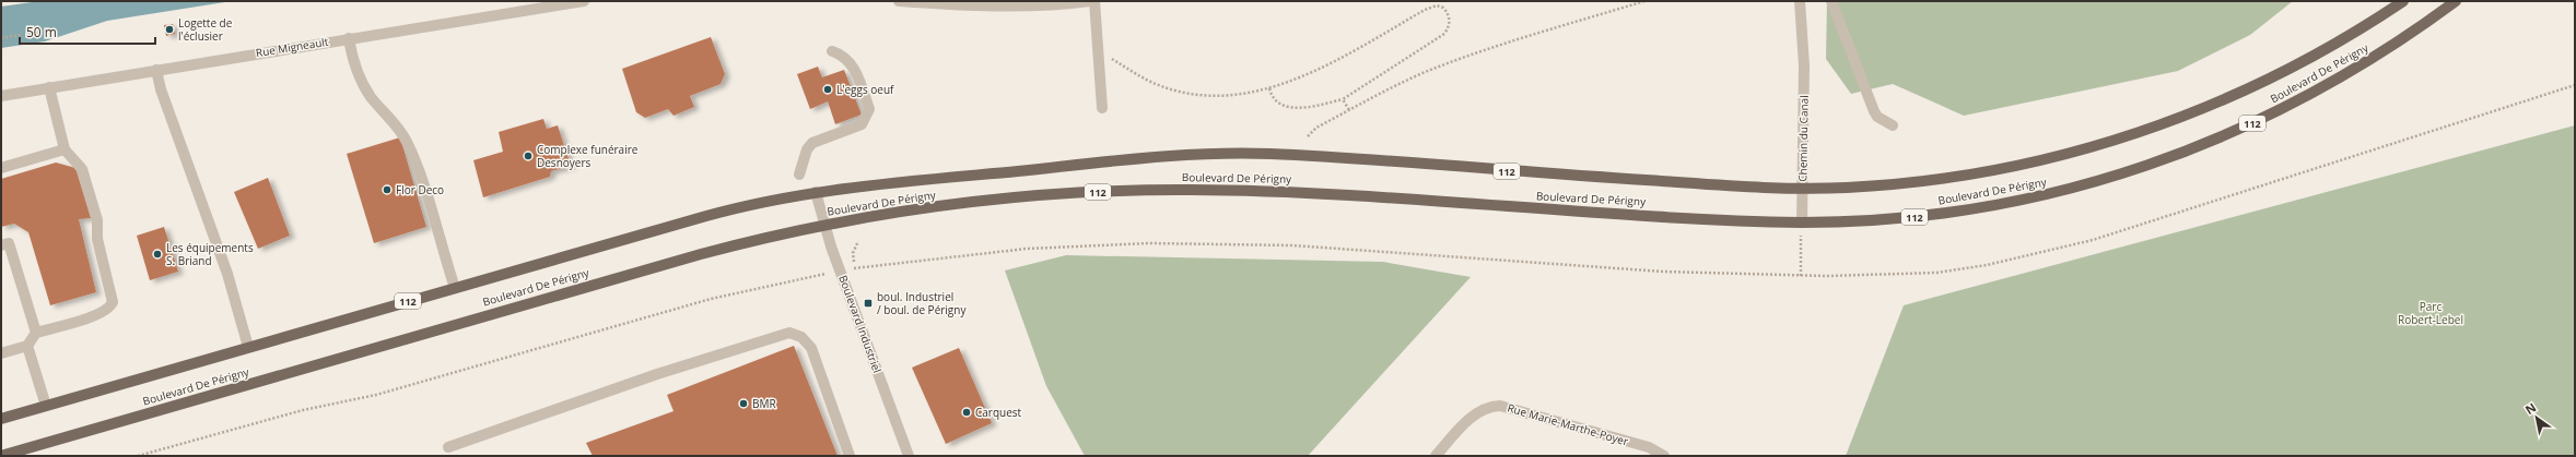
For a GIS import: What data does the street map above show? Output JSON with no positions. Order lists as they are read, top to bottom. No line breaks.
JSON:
{"streets":{"main road":["Boulevard De Périgny","112"],"street":["Rue Migneault","Chemin du Canal","Boulevard Industriel","Rue Marie-Marthe-Poyer"]},"crossings":[["Boulevard De Périgny","Chemin du Canal"],["Boulevard De Périgny","Boulevard Industriel"]],"parks":["Parc Robert-Lebel"],"places":{"other":["Logette de l'éclusier","L'eggs oeuf","Complexe funéraire Desnoyers","Flor Deco","Les équipements S. Briand","BMR","Carquest"],"transit":["boul. Industriel / boul. de Périgny"]},"scale_bar":"50 m","north":"top left"}
